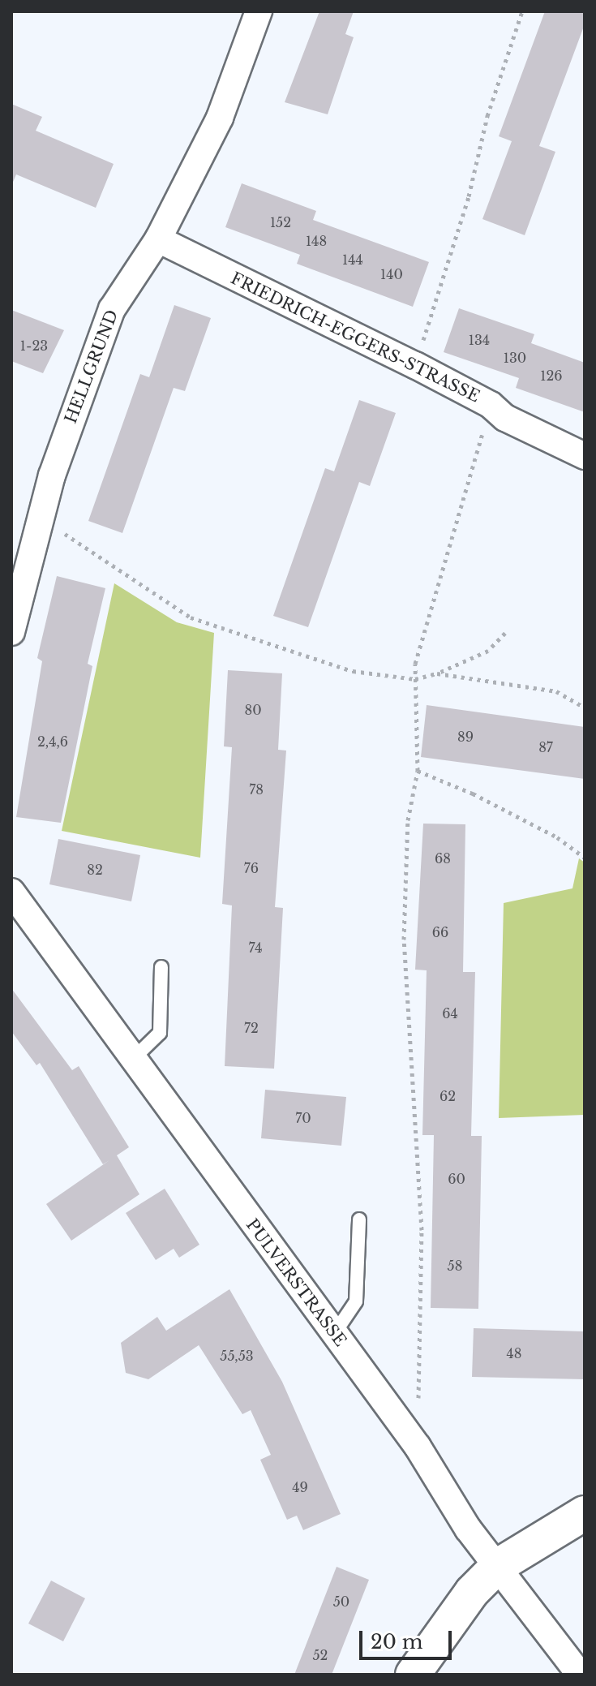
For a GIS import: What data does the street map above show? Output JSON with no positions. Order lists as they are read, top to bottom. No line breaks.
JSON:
{"streets":{"street":["FRIEDRICH-EGGERS-STRASSE","HELLGRUND","PULVERSTRASSE"]},"crossings":[["FRIEDRICH-EGGERS-STRASSE","HELLGRUND"]],"house_numbers":["152","148","144","140","134","1-23","130","126","80","89","2,4,6","87","78","68","76","82","66","74","64","72","62","70","60","58","48","55,53","49","50","52"],"scale_bar":"20 m"}
